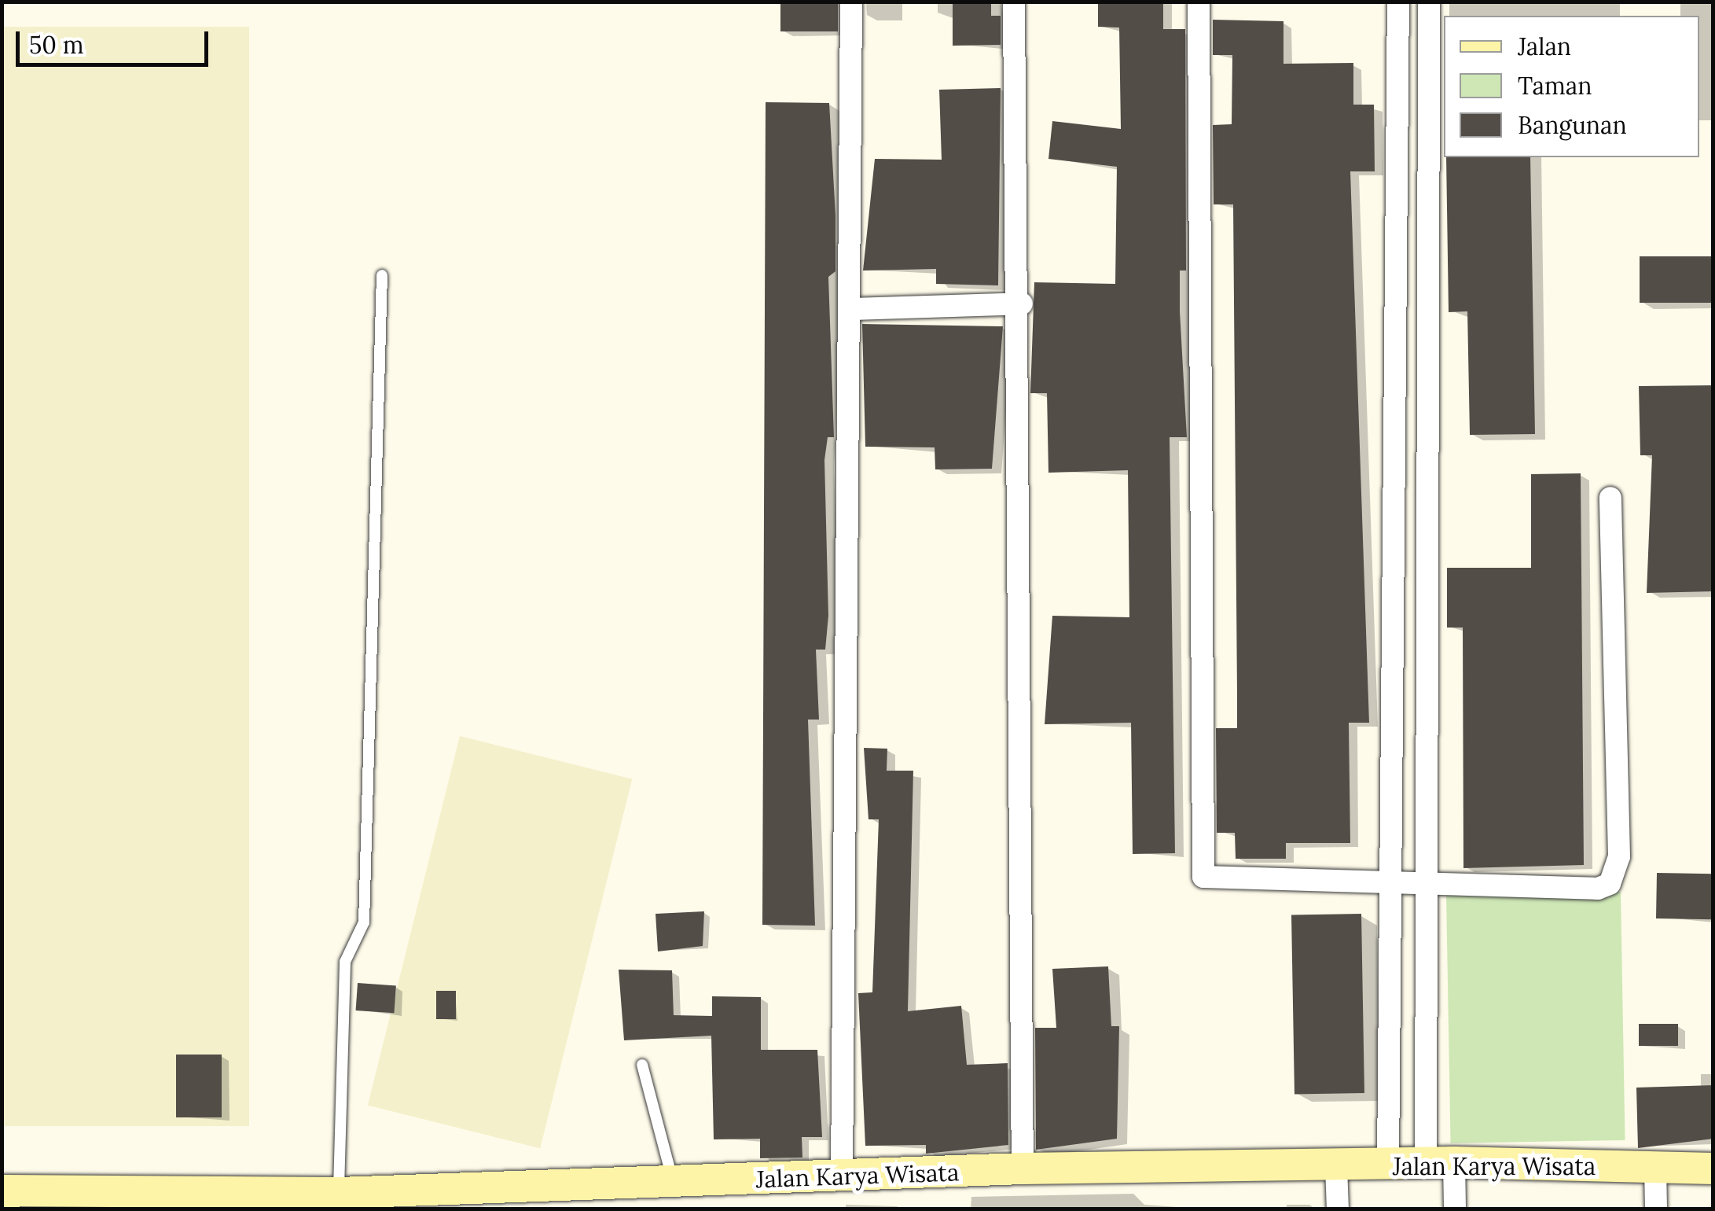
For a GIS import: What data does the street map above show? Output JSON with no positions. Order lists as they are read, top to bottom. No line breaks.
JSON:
{"streets":{"street":["Jalan Karya Wisata"]},"legend":["Jalan","Taman","Bangunan"],"scale_bar":"50 m"}
